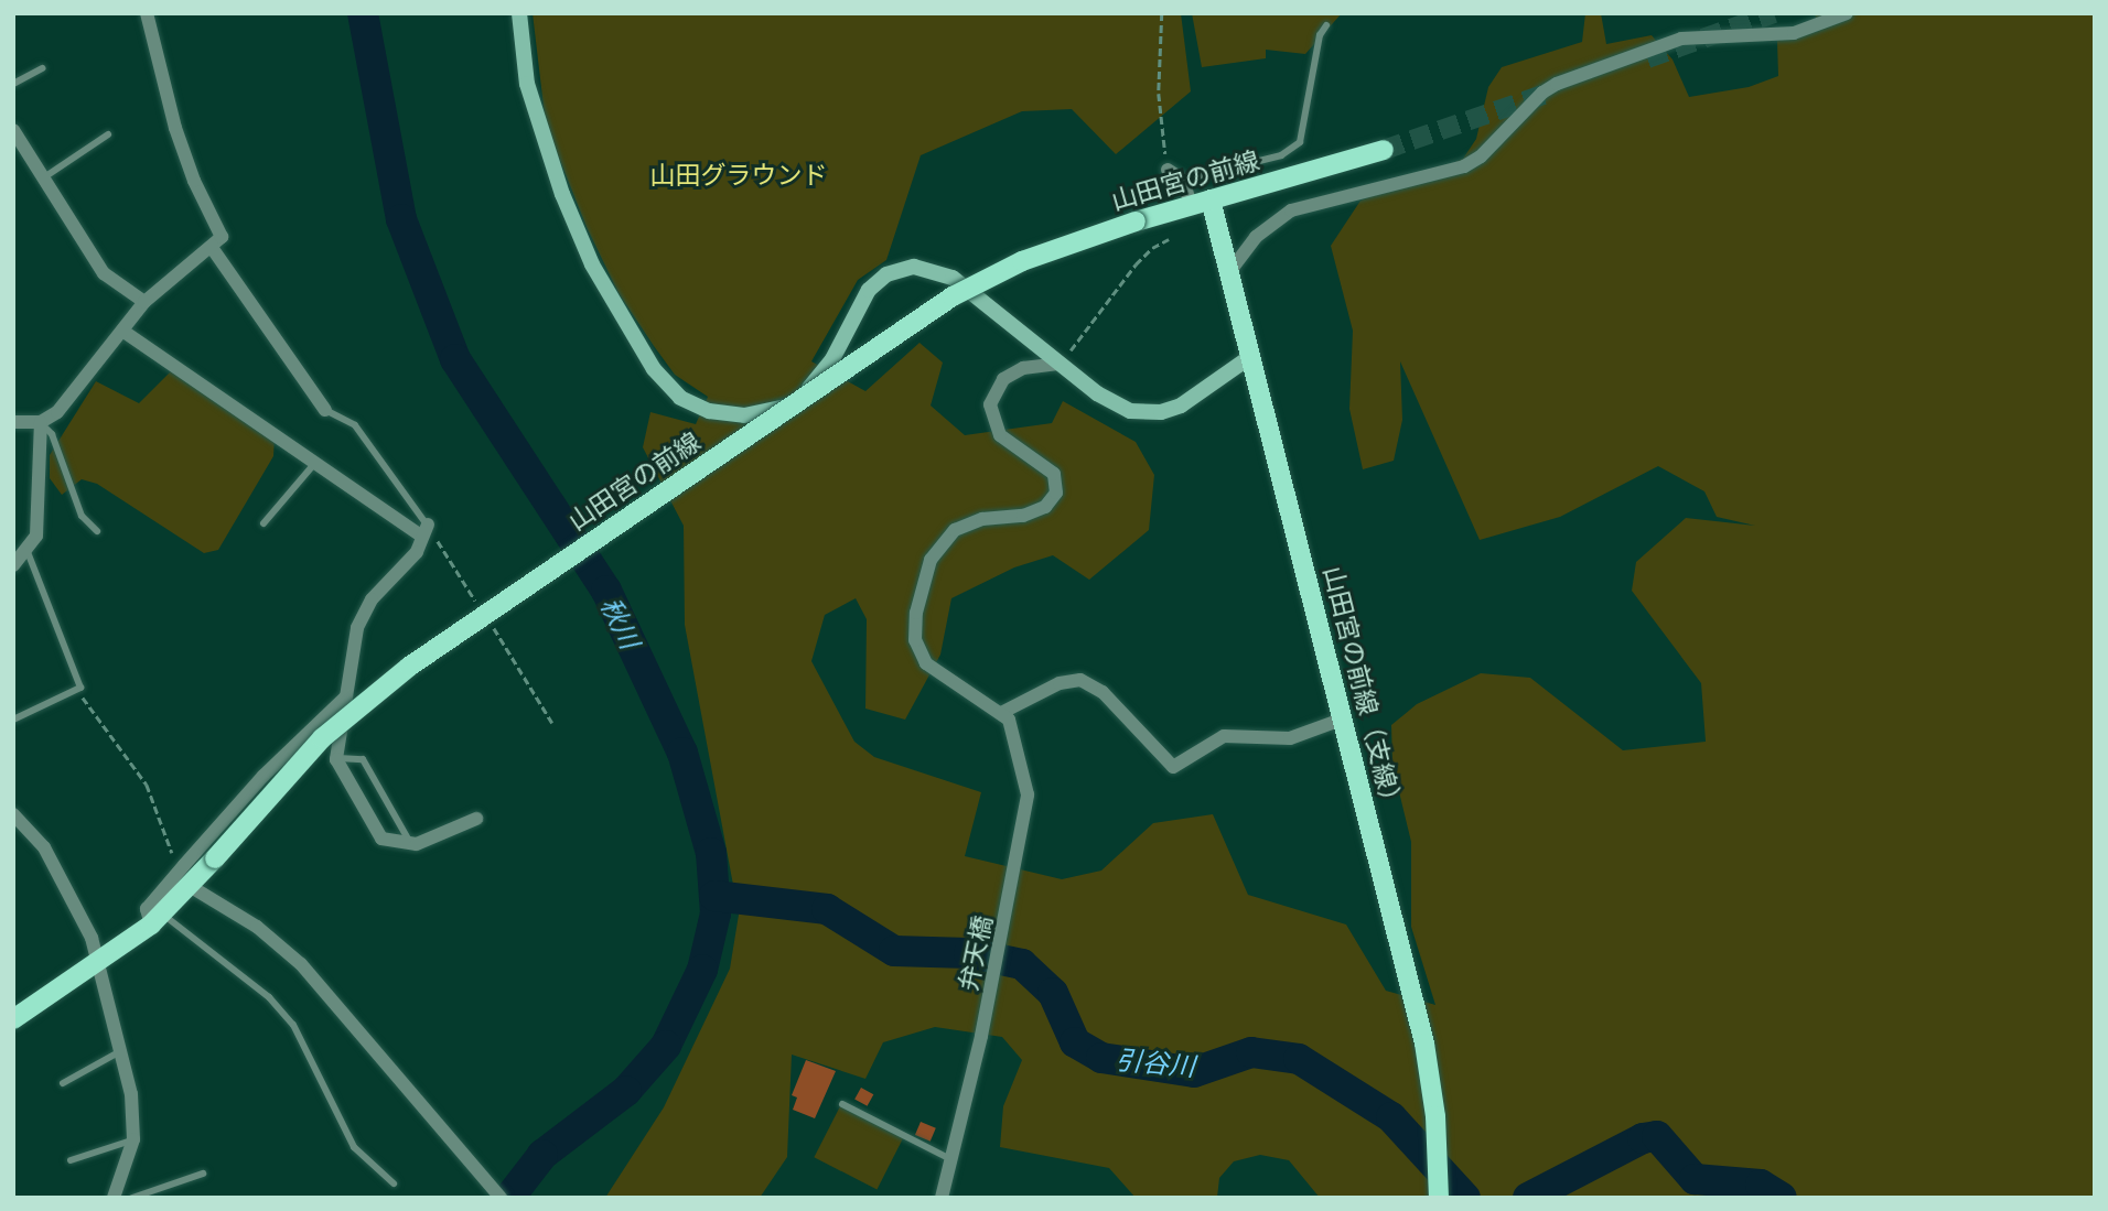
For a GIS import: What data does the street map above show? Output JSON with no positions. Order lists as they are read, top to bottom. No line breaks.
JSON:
{"streets":{"main road":["山田宮の前線","山田宮の前線（支線）"],"street":["弁天橋"]},"crossings":[["山田宮の前線","山田宮の前線（支線）"]],"water":["秋川","引谷川"],"parks":["山田グラウンド"]}
